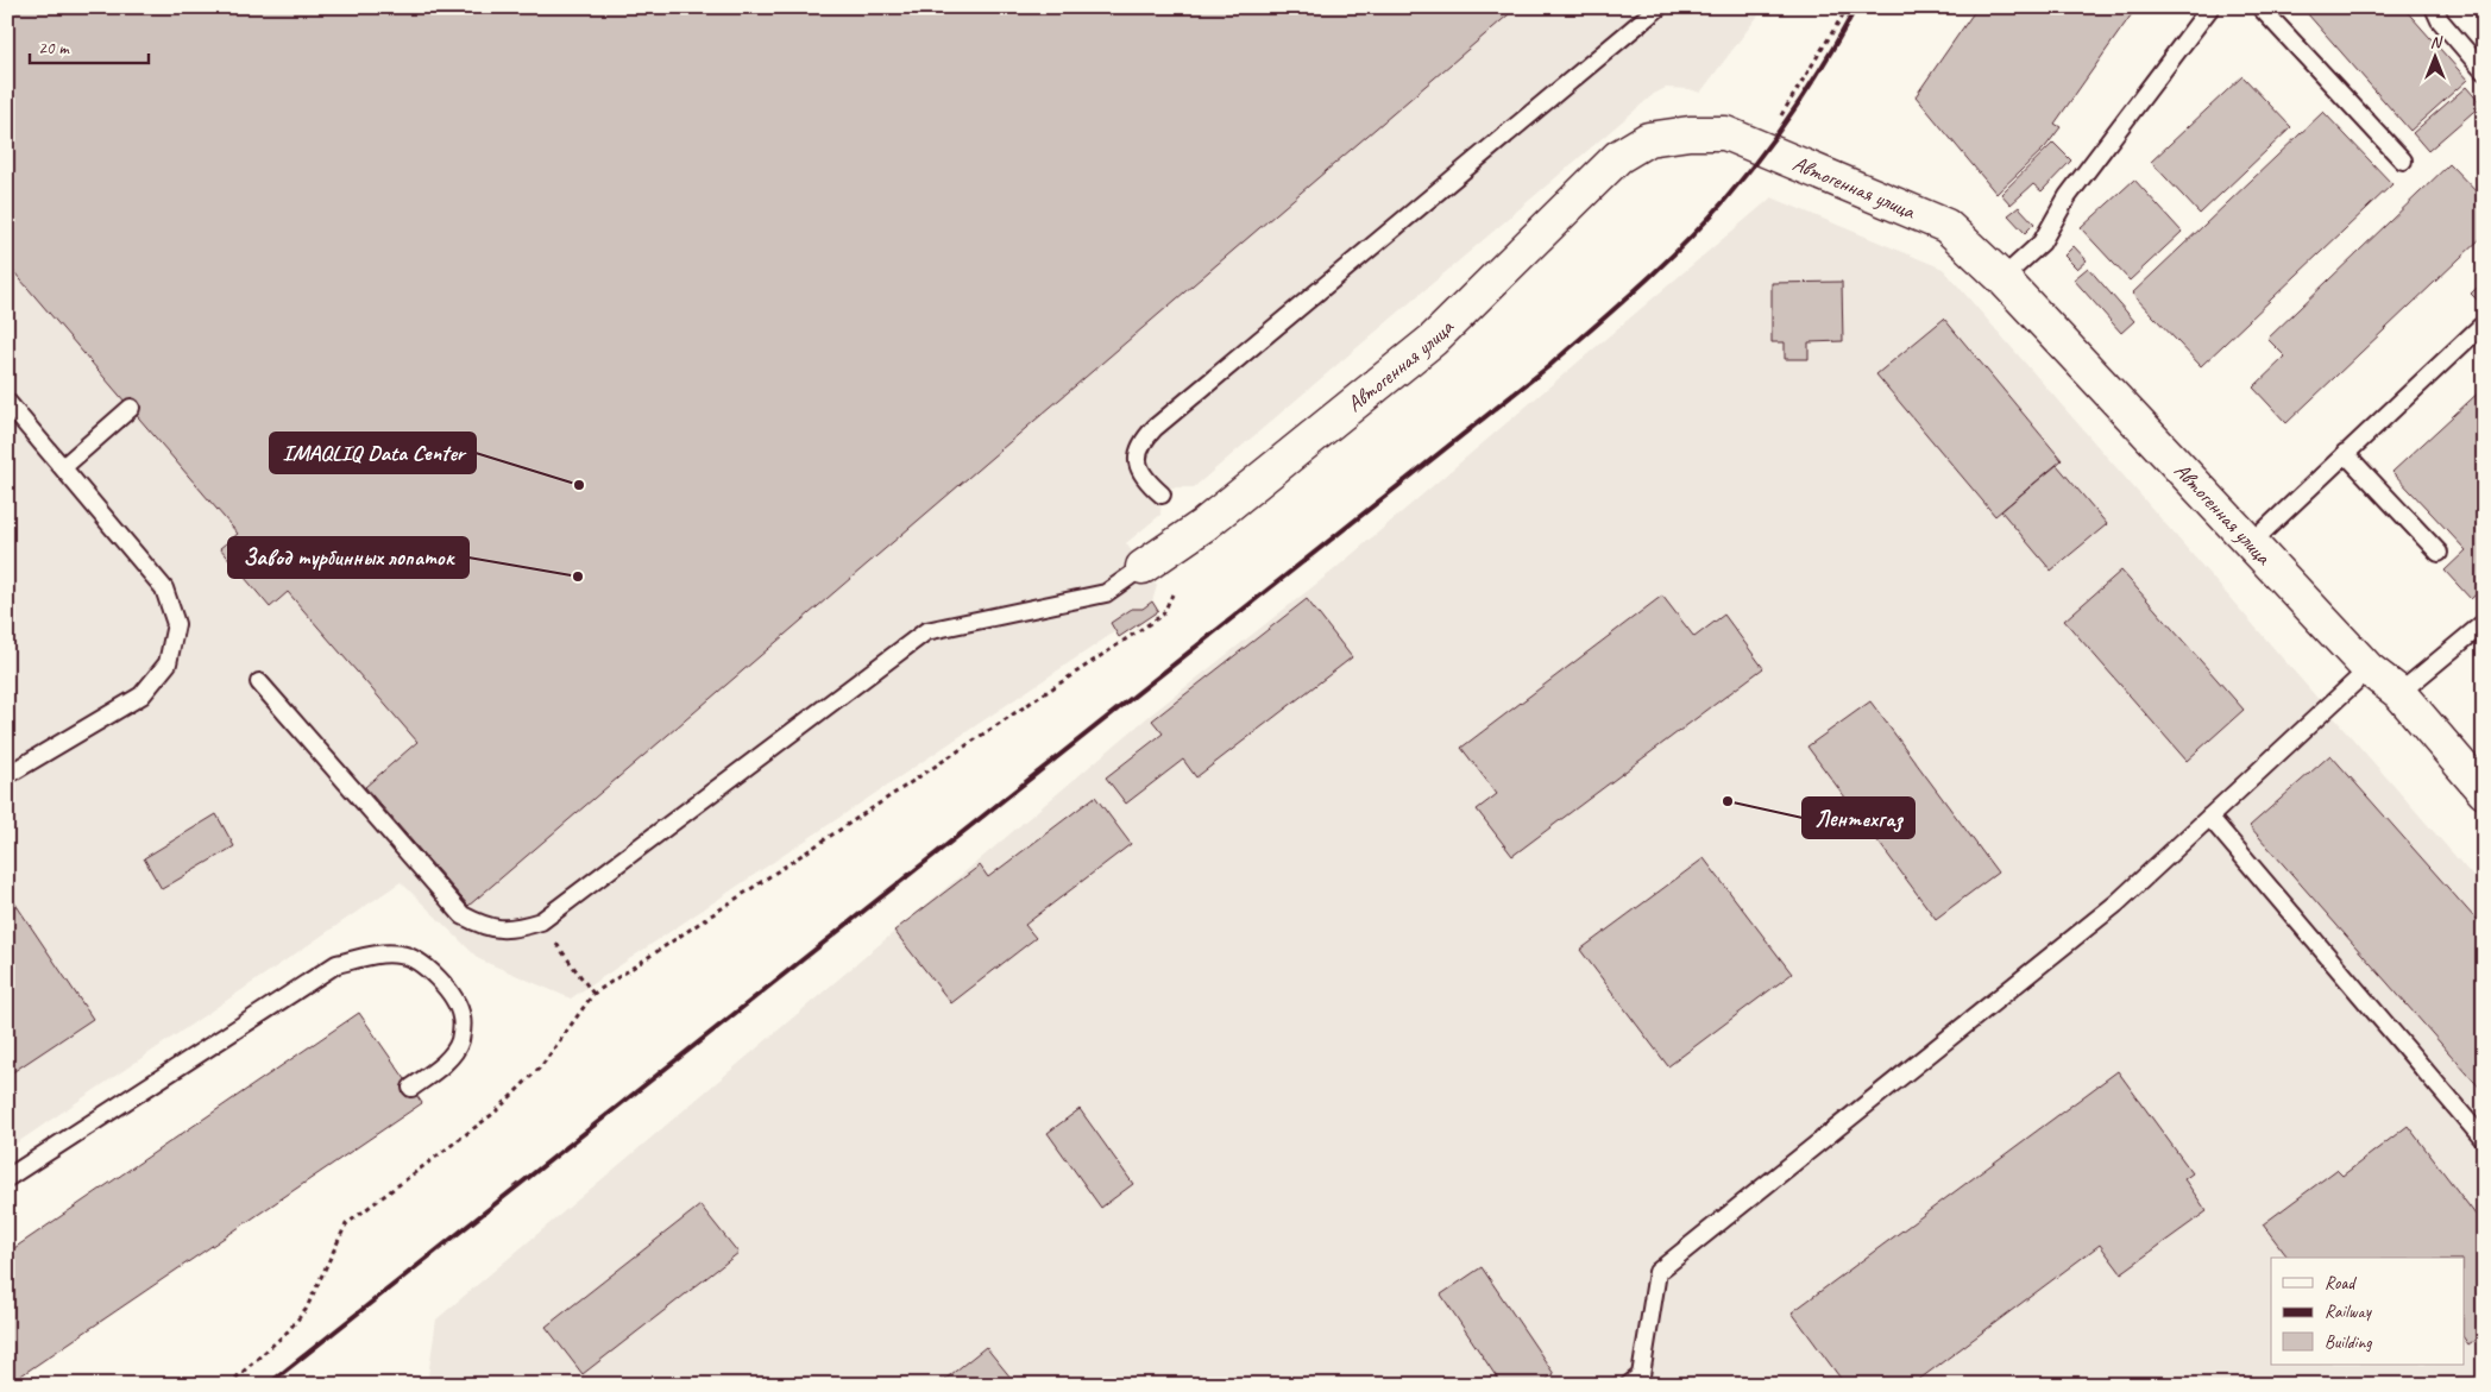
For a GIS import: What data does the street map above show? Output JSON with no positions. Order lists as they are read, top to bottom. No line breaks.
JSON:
{"streets":{"street":["Автогенная улица"]},"places":["IMAQLIQ Data Center","Завод турбинных лопаток","Лентехгаз"],"legend":["Road","Railway","Building"],"scale_bar":"20 m","north":"top"}
